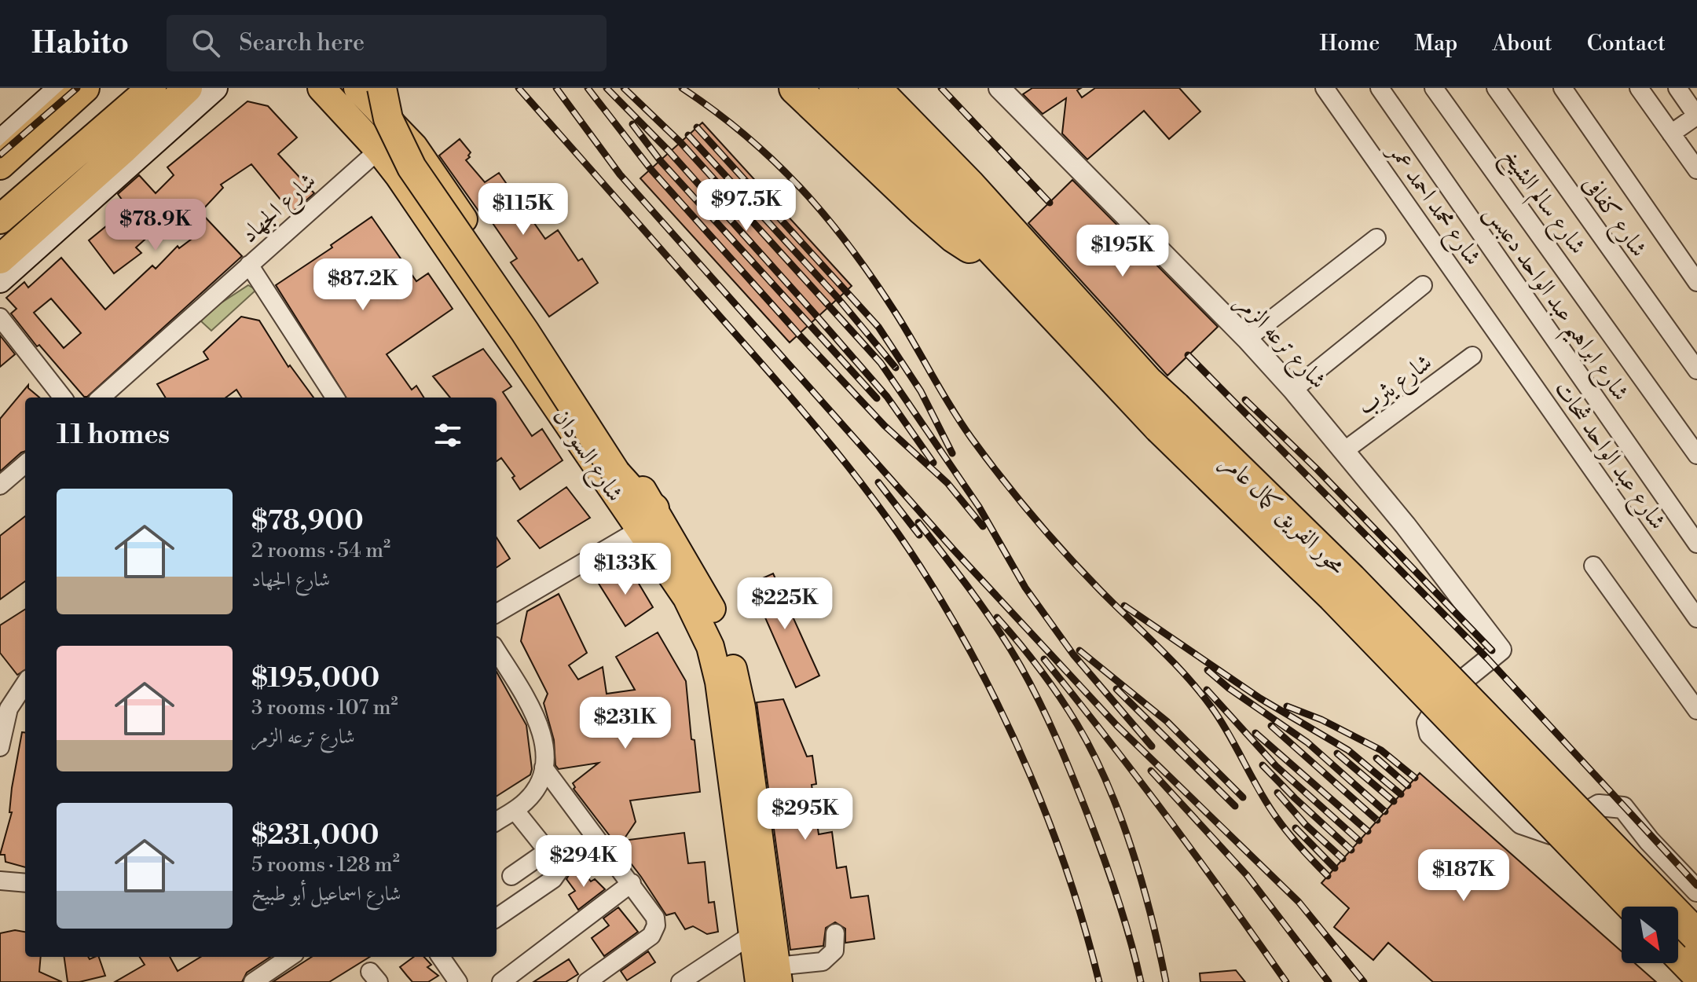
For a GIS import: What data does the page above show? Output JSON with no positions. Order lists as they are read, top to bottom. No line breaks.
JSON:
{"streets":{"highway":["محور الفريق كمال عامر"],"main road":["شارع السودان"],"street":["شارع سالم الشيخ","شارع محمد احمد عمر","شارع الجهاد","شارع كفافى","شارع ابراهيم عبد الواحد دعبس","شارع ترعه الزمر","شارع يثرب","شارع عبد الواحد شحات"]},"crossings":[["شارع محمد احمد عمر","شارع عبد الواحد شحات"],["شارع الجهاد","شارع السودان"],["شارع ترعه الزمر","شارع يثرب"]],"north":"bottom right","page":{"header":"Habito","search":"Search here","nav":["Home","Map","About","Contact"],"price":["$97.5K","$115K","$78.9K","$195K","$87.2K","$133K","$225K","$231K","$295K","$294K","$187K"],"heading":"11 homes","list":[{"name":"$78,900","note":"2 rooms · 54 m² · شارع الجهاد"},{"name":"$195,000","note":"3 rooms · 107 m² · شارع ترعه الزمر"},{"name":"$231,000","note":"5 rooms · 128 m² · شارع اسماعيل أبو طبيخ"}]}}
